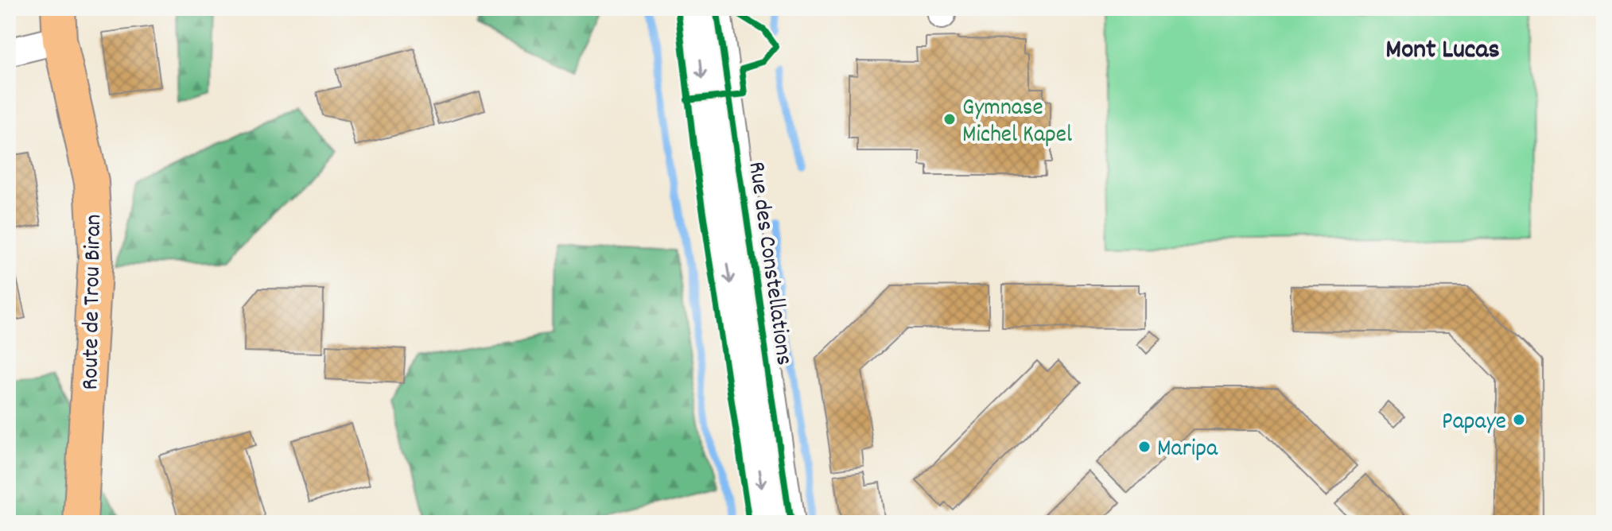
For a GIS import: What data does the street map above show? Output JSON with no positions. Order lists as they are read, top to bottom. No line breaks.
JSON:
{"streets":{"main road":["Route de Trou Biran"],"street":["Rue des Constellations"]},"districts":["Mont Lucas"],"places":["Gymnase Michel Kapel","Papaye","Maripa"]}
